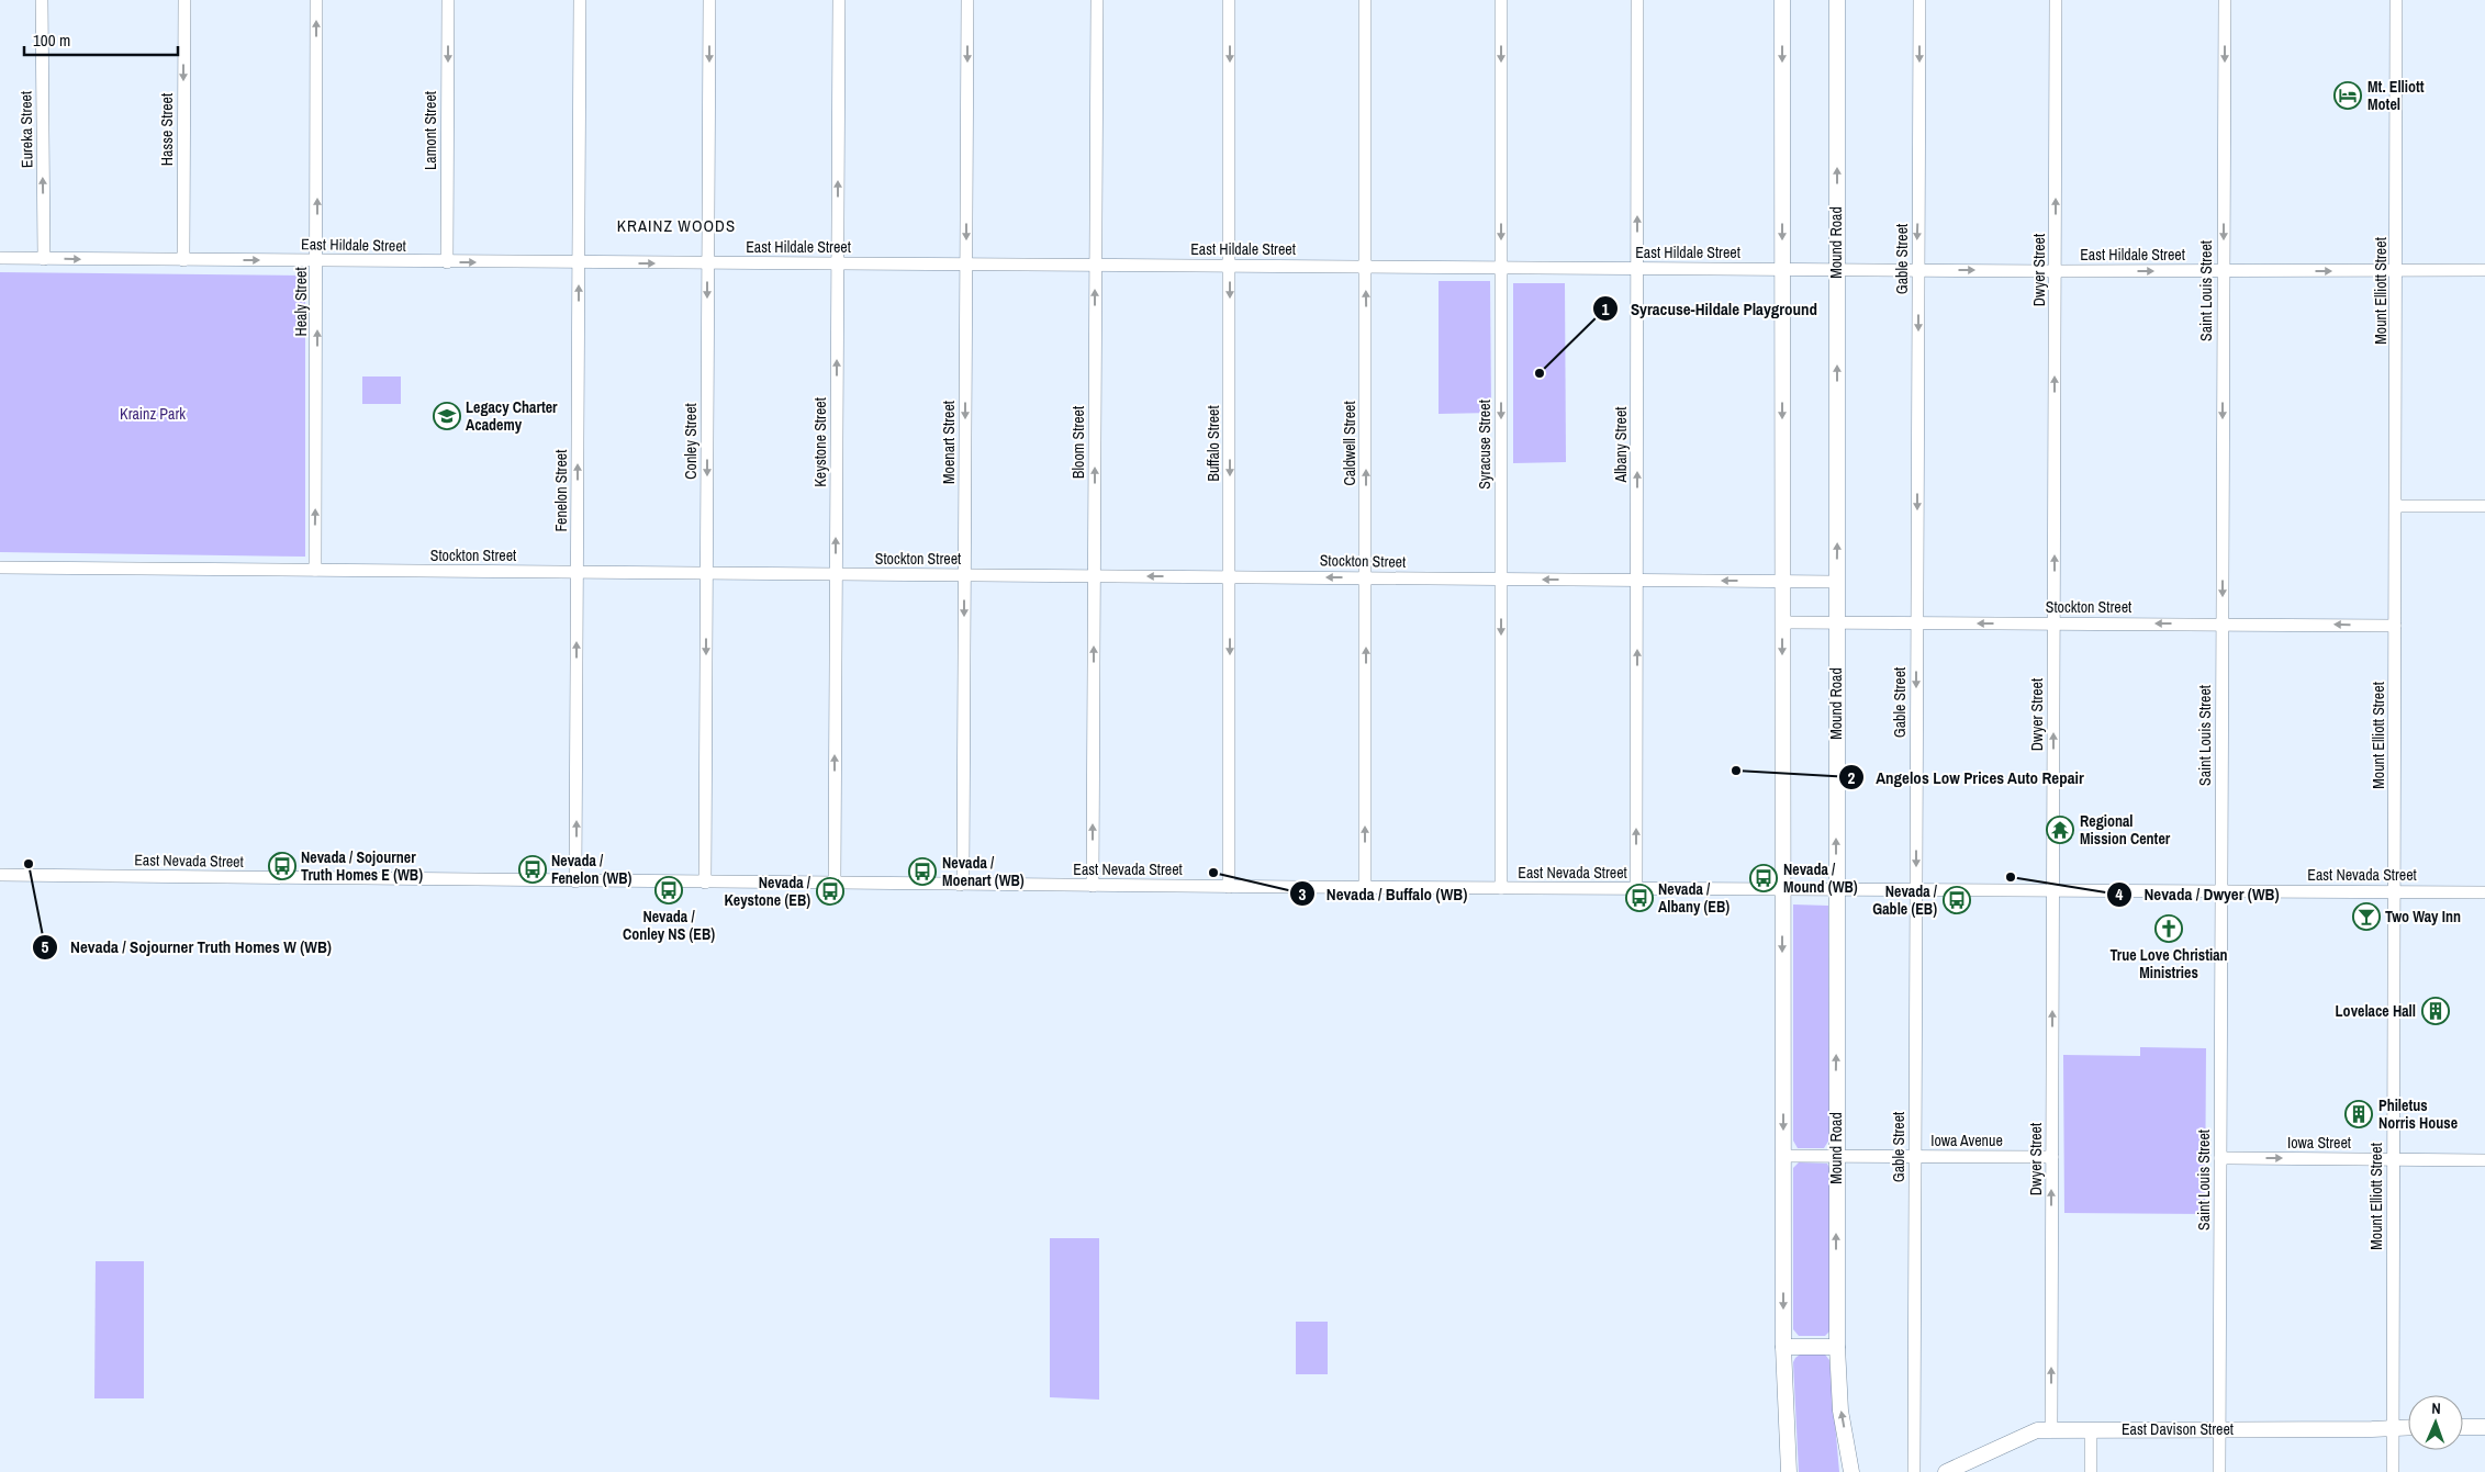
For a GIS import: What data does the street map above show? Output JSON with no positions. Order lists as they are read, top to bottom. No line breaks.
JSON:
{"streets":{"main road":["Mound Road","East Davison Street"],"street":["Eureka Street","Hasse Street","Lamont Street","East Hildale Street","Gable Street","Dwyer Street","Saint Louis Street","Mount Elliott Street","Healy Street","Conley Street","Keystone Street","Moenart Street","Bloom Street","Buffalo Street","Caldwell Street","Syracuse Street","Albany Street","Fenelon Street","Stockton Street","East Nevada Street","Iowa Avenue","Iowa Street"]},"crossings":[["Eureka Street","East Hildale Street"],["Hasse Street","East Hildale Street"],["Lamont Street","East Hildale Street"],["Mound Road","East Hildale Street"],["Mound Road","Stockton Street"],["Mound Road","East Nevada Street"],["Mound Road","Iowa Avenue"],["East Hildale Street","Gable Street"],["East Hildale Street","Dwyer Street"],["East Hildale Street","Saint Louis Street"],["East Hildale Street","Mount Elliott Street"],["East Hildale Street","Healy Street"],["East Hildale Street","Conley Street"],["East Hildale Street","Keystone Street"],["East Hildale Street","Moenart Street"],["East Hildale Street","Bloom Street"],["East Hildale Street","Buffalo Street"],["East Hildale Street","Caldwell Street"],["East Hildale Street","Syracuse Street"],["East Hildale Street","Albany Street"],["East Hildale Street","Fenelon Street"],["Gable Street","Stockton Street"],["Gable Street","East Nevada Street"],["Gable Street","Iowa Avenue"],["Dwyer Street","Stockton Street"],["Dwyer Street","East Nevada Street"],["Dwyer Street","Iowa Avenue"],["Dwyer Street","East Davison Street"],["Saint Louis Street","Stockton Street"],["Saint Louis Street","East Nevada Street"],["Saint Louis Street","Iowa Street"],["Saint Louis Street","East Davison Street"],["Mount Elliott Street","Stockton Street"],["Mount Elliott Street","East Nevada Street"],["Mount Elliott Street","Iowa Street"],["Mount Elliott Street","East Davison Street"],["Healy Street","Stockton Street"],["Conley Street","Stockton Street"],["Conley Street","East Nevada Street"],["Keystone Street","Stockton Street"],["Keystone Street","East Nevada Street"],["Moenart Street","Stockton Street"],["Moenart Street","East Nevada Street"],["Bloom Street","Stockton Street"],["Bloom Street","East Nevada Street"],["Buffalo Street","Stockton Street"],["Buffalo Street","East Nevada Street"],["Caldwell Street","Stockton Street"],["Caldwell Street","East Nevada Street"],["Syracuse Street","Stockton Street"],["Syracuse Street","East Nevada Street"],["Albany Street","Stockton Street"],["Albany Street","East Nevada Street"],["Fenelon Street","Stockton Street"],["Fenelon Street","East Nevada Street"]],"one_way":["Eureka Street","Hasse Street","Lamont Street","East Hildale Street","Gable Street","Dwyer Street","Saint Louis Street","Healy Street","Conley Street","Keystone Street","Moenart Street","Bloom Street","Buffalo Street","Caldwell Street","Syracuse Street","Albany Street","Fenelon Street","Stockton Street","Iowa Street"],"districts":["KRAINZ WOODS"],"parks":["Krainz Park"],"places":{"hotel":["Mt. Elliott Motel"],"other":["Syracuse-Hildale Playground","Angelos Low Prices Auto Repair","Nevada / Sojourner Truth Homes W (WB)","Nevada / Buffalo (WB)","Nevada / Dwyer (WB)"],"school or university":["Legacy Charter Academy"],"temple":["Regional Mission Center"],"bus stop":["Nevada / Sojourner Truth Homes E (WB)","Nevada / Fenelon (WB)","Nevada / Moenart (WB)","Nevada / Mound (WB)","Nevada / Conley NS (EB)","Nevada / Keystone (EB)","Nevada / Albany (EB)","Nevada / Gable (EB)"],"bar":["Two Way Inn"],"church":["True Love Christian Ministries"],"building":["Lovelace Hall","Philetus Norris House"]},"scale_bar":"100 m","north":"top"}
